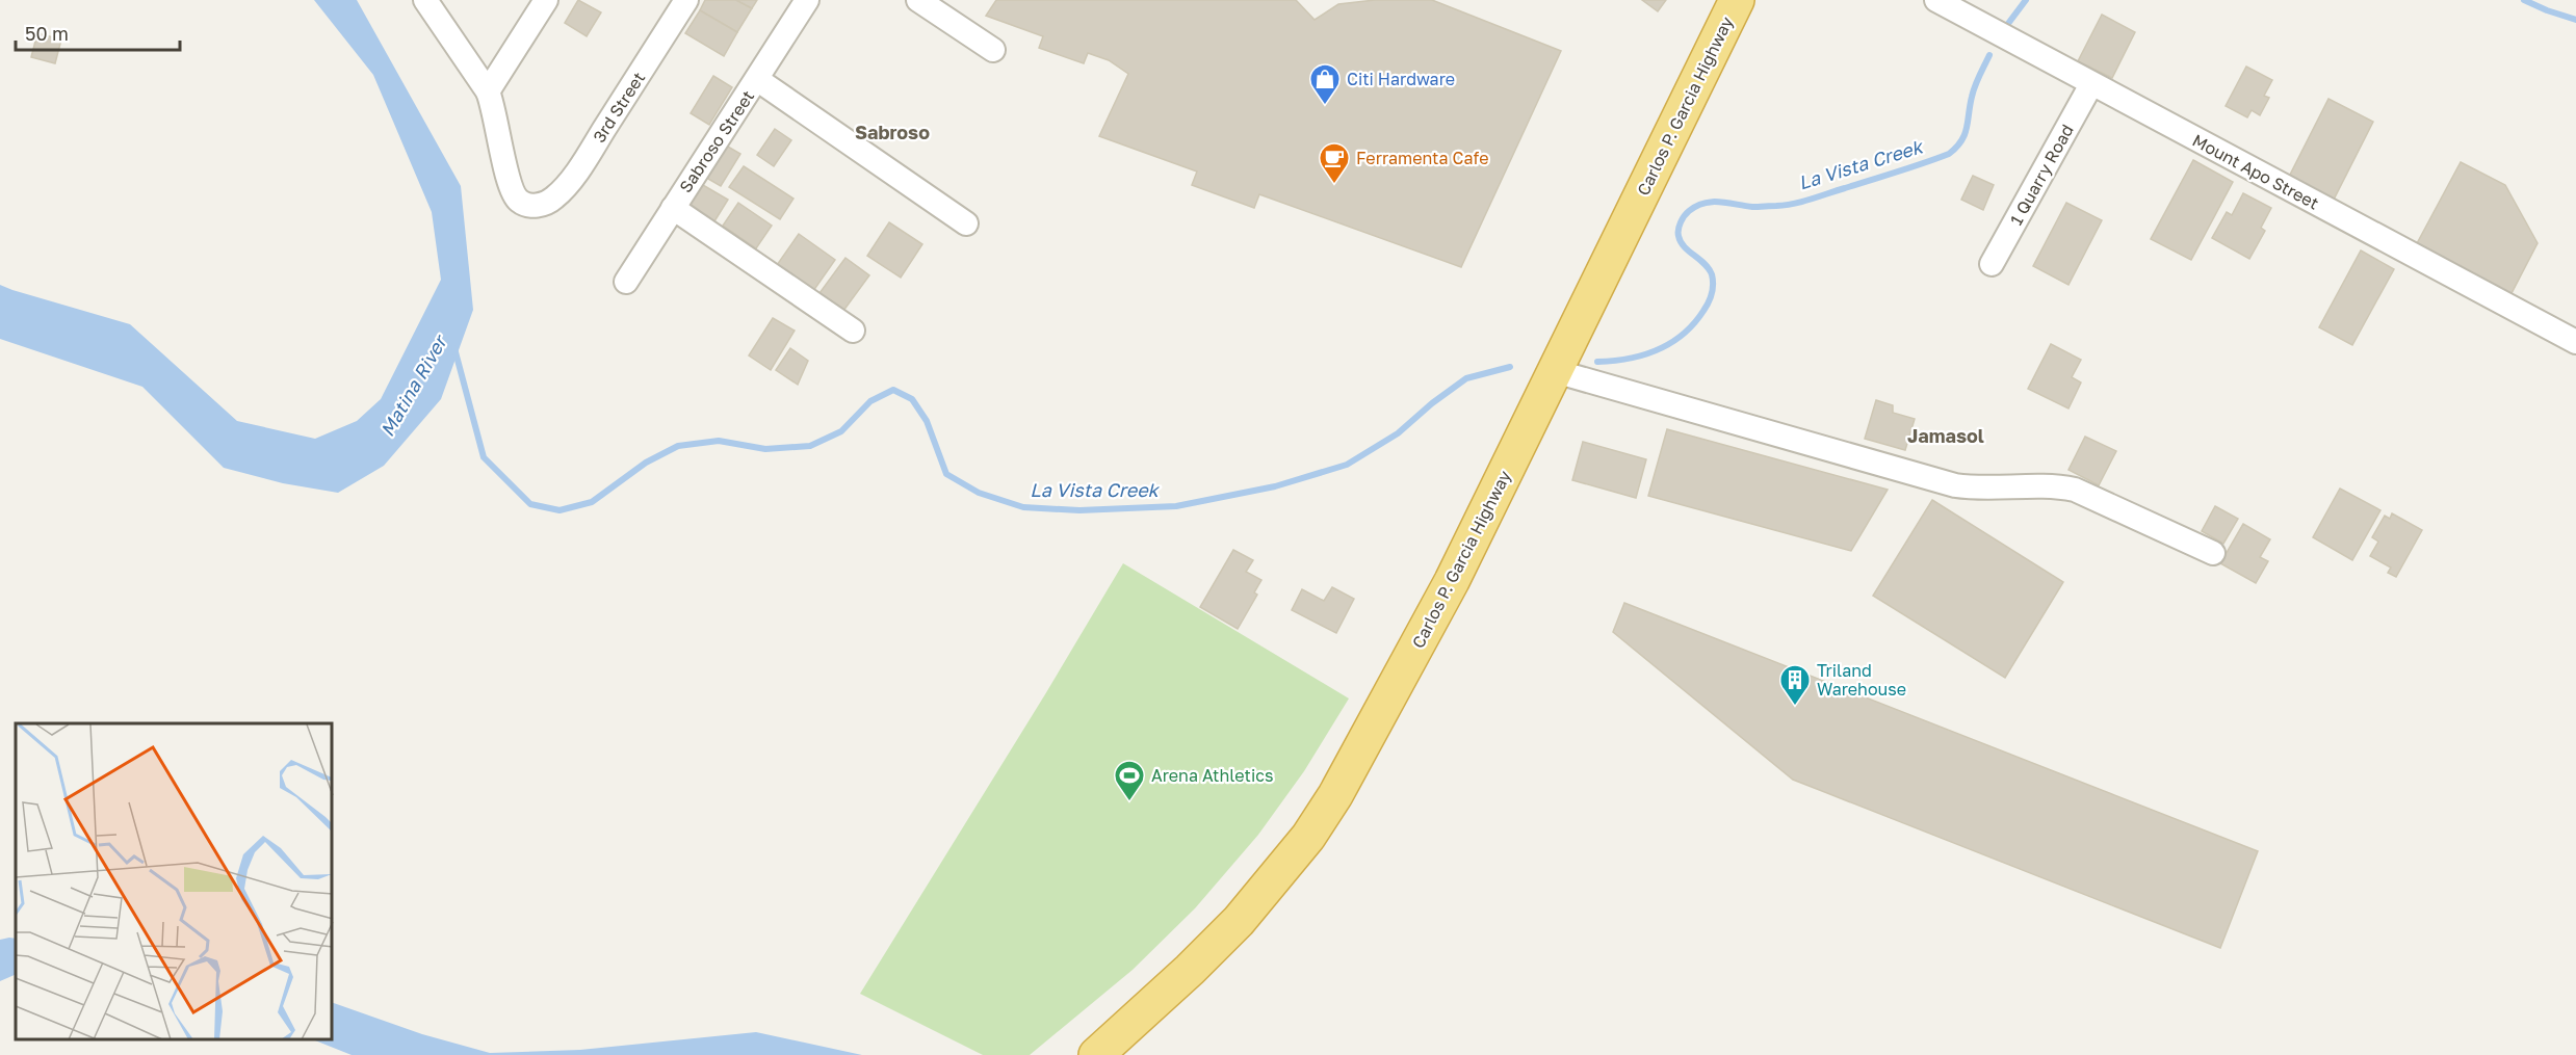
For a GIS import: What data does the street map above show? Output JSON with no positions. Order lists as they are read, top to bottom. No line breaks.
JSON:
{"streets":{"highway":["Carlos P. Garcia Highway"],"street":["3rd Street","Sabroso Street","Mount Apo Street","1 Quarry Road"]},"crossings":[["Mount Apo Street","1 Quarry Road"]],"districts":["Sabroso","Jamasol"],"water":["La Vista Creek","Matina River"],"places":{"shop":["Citi Hardware"],"cafe":["Ferramenta Cafe"],"building":["Triland Warehouse"],"sports":["Arena Athletics"]},"scale_bar":"50 m"}
